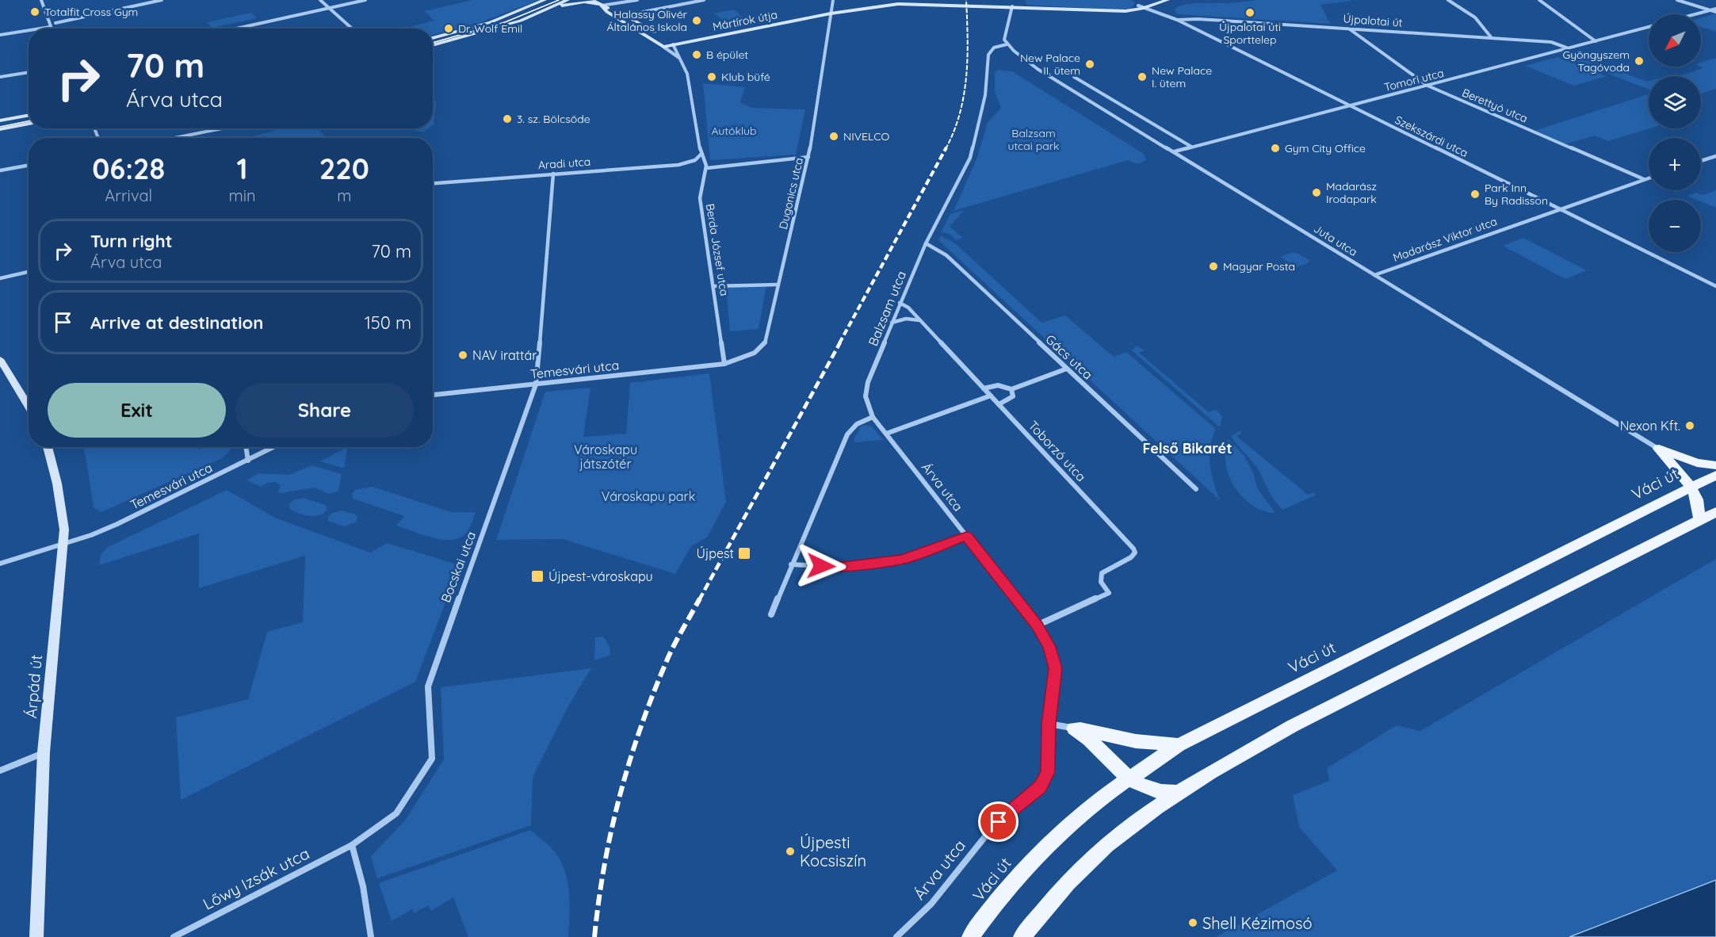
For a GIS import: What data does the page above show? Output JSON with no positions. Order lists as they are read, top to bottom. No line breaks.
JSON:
{"streets":{"main road":["Váci út"],"street":["Mártírok útja","Újpalotai út","Tomori utca","Berettyó utca","Szekszárdi utca","Aradi utca","Dugonics utca","Madarász Viktor utca","Juta utca","Berda József utca","Balzsam utca","Gács utca","Temesvári utca","Toborzó utca","Árva utca","Bocskai utca","Árpád út","Lőwy Izsák utca"]},"crossings":[["Mártírok útja","Dugonics utca"],["Újpalotai út","Tomori utca"],["Újpalotai út","Berettyó utca"],["Újpalotai út","Szekszárdi utca"],["Tomori utca","Berettyó utca"],["Tomori utca","Szekszárdi utca"],["Tomori utca","Juta utca"],["Berettyó utca","Madarász Viktor utca"],["Szekszárdi utca","Madarász Viktor utca"],["Aradi utca","Bocskai utca"],["Dugonics utca","Berda József utca"],["Dugonics utca","Temesvári utca"],["Madarász Viktor utca","Juta utca"],["Juta utca","Balzsam utca"],["Berda József utca","Temesvári utca"],["Balzsam utca","Gács utca"],["Balzsam utca","Toborzó utca"],["Balzsam utca","Árva utca"],["Temesvári utca","Bocskai utca"],["Temesvári utca","Árpád út"],["Toborzó utca","Árva utca"],["Bocskai utca","Lőwy Izsák utca"]],"districts":["Felső Bikarét"],"parks":["Autóklub","Balzsam utcai park","Városkapu játszótér","Városkapu park"],"places":{"other":["Totalfit Cross Gym","Újpalotai úti Sporttelep","Halassy Olivér Általános Iskola","Dr. Wolf Emil","B épület","Gyöngyszem Tagóvoda","New Palace II. ütem","Klub büfé","New Palace I. ütem","3. sz. Bölcsőde","NIVELCO","Gym City Office","Madarász Irodapark","Park Inn By Radisson","Magyar Posta","NAV irattár","Nexon Kft.","Újpesti Kocsiszín","Shell Kézimosó"],"transit":["Újpest","Újpest-városkapu"]},"north":"bottom left","page":{"map_buttons":["+","−"],"turn":["70 m","Árva utca"],"eta":["06:28","Arrival","1","min","220","m"],"list":[{"name":"Turn right","note":"Árva utca","value":"70 m"},{"name":"Arrive at destination","value":"150 m"}],"buttons":["Exit","Share"]}}
